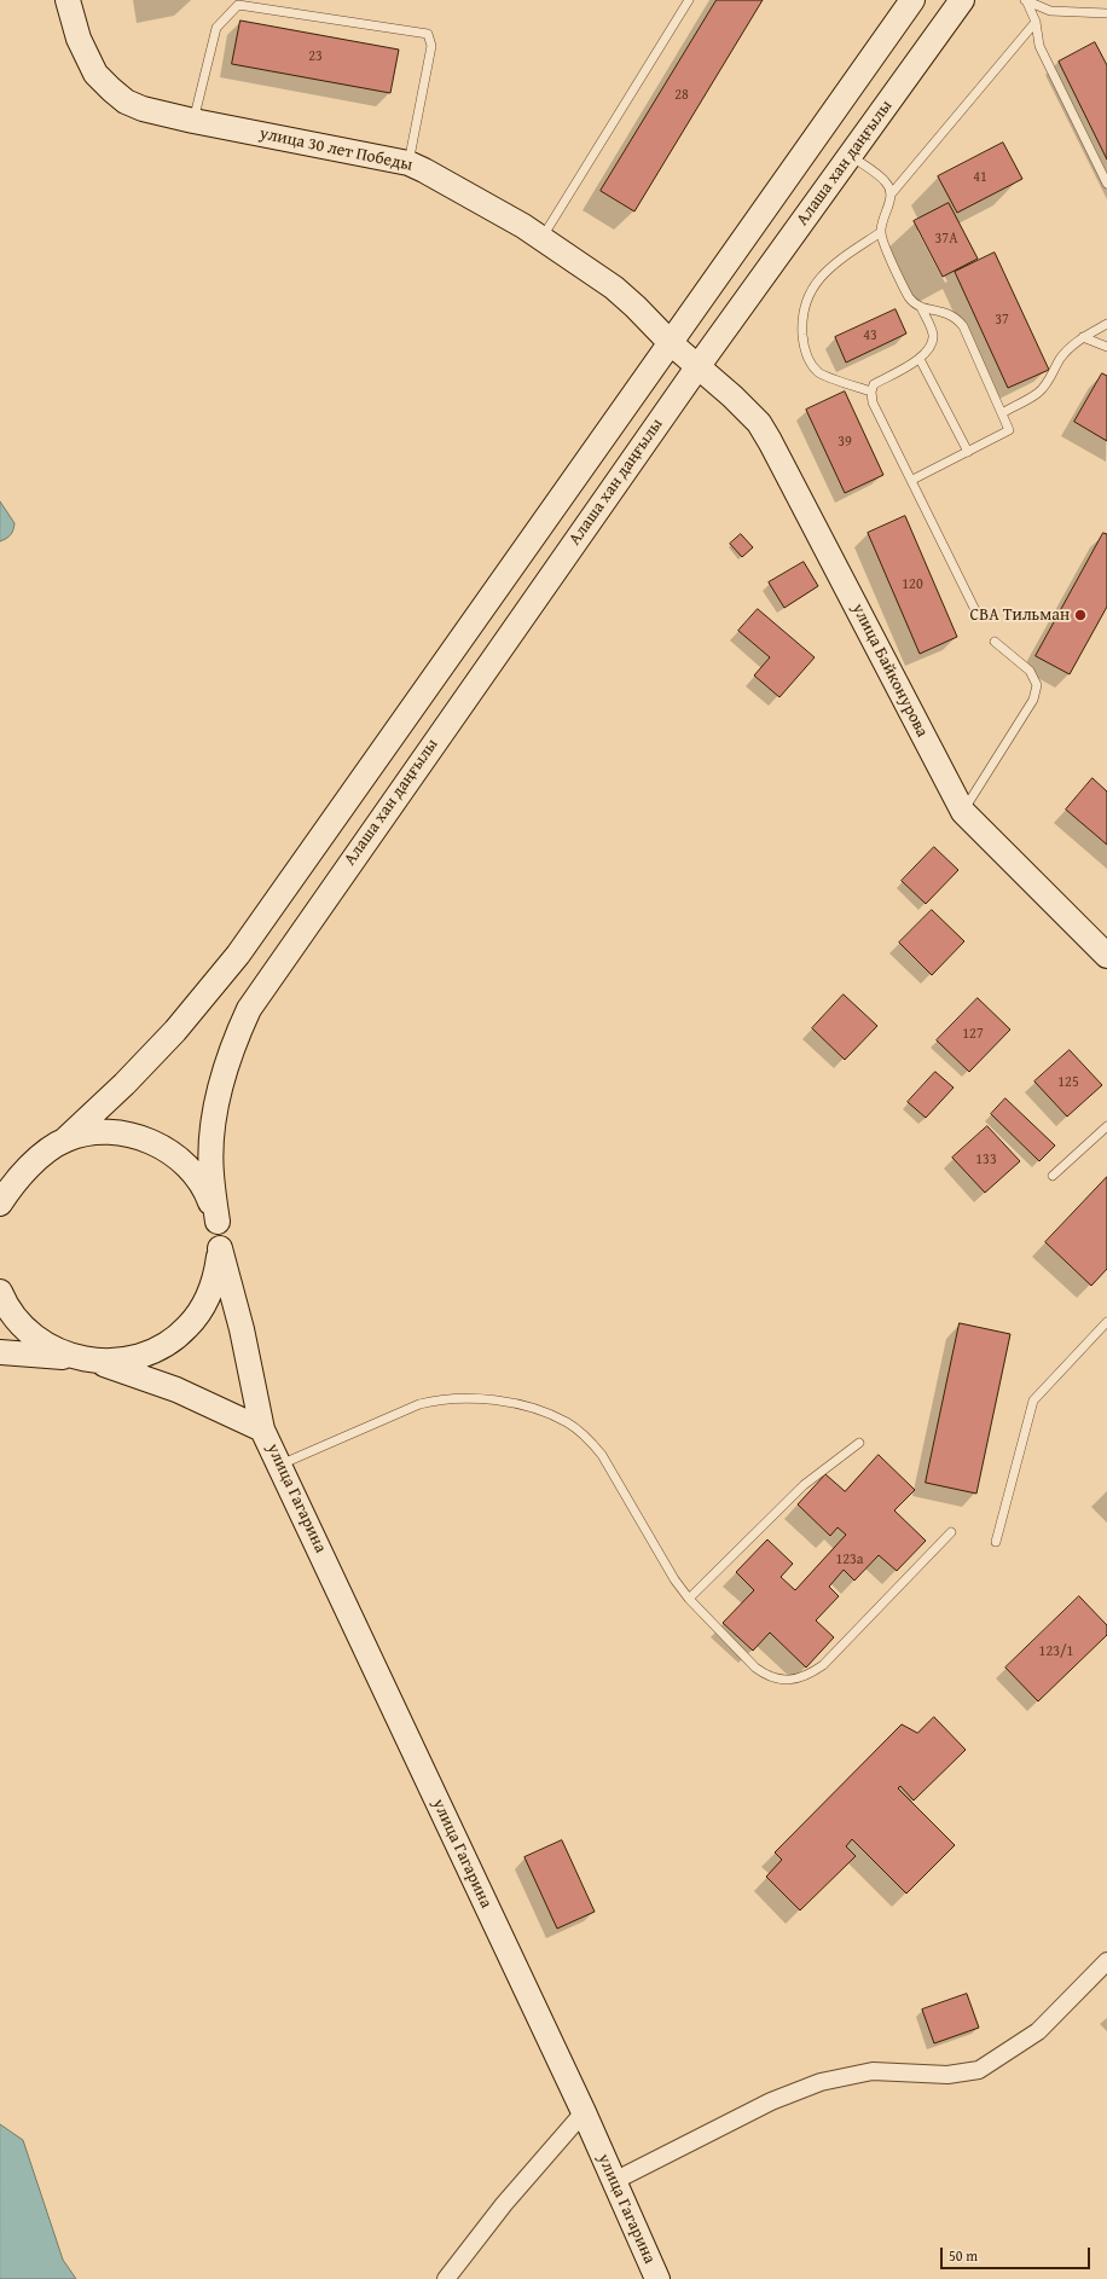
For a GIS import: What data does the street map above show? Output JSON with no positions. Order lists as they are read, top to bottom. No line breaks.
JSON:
{"streets":{"main road":["улица 30 лет Победы","Алаша хан даңғылы","улица Байконурова","улица Гагарина"]},"crossings":[["улица 30 лет Победы","Алаша хан даңғылы"],["улица 30 лет Победы","улица Байконурова"],["Алаша хан даңғылы","улица Байконурова"]],"places":["СВА Тильман"],"house_numbers":["23","28","41","37А","37","43","39","120","127","125","133","123а","123/1"],"scale_bar":"50 m"}
